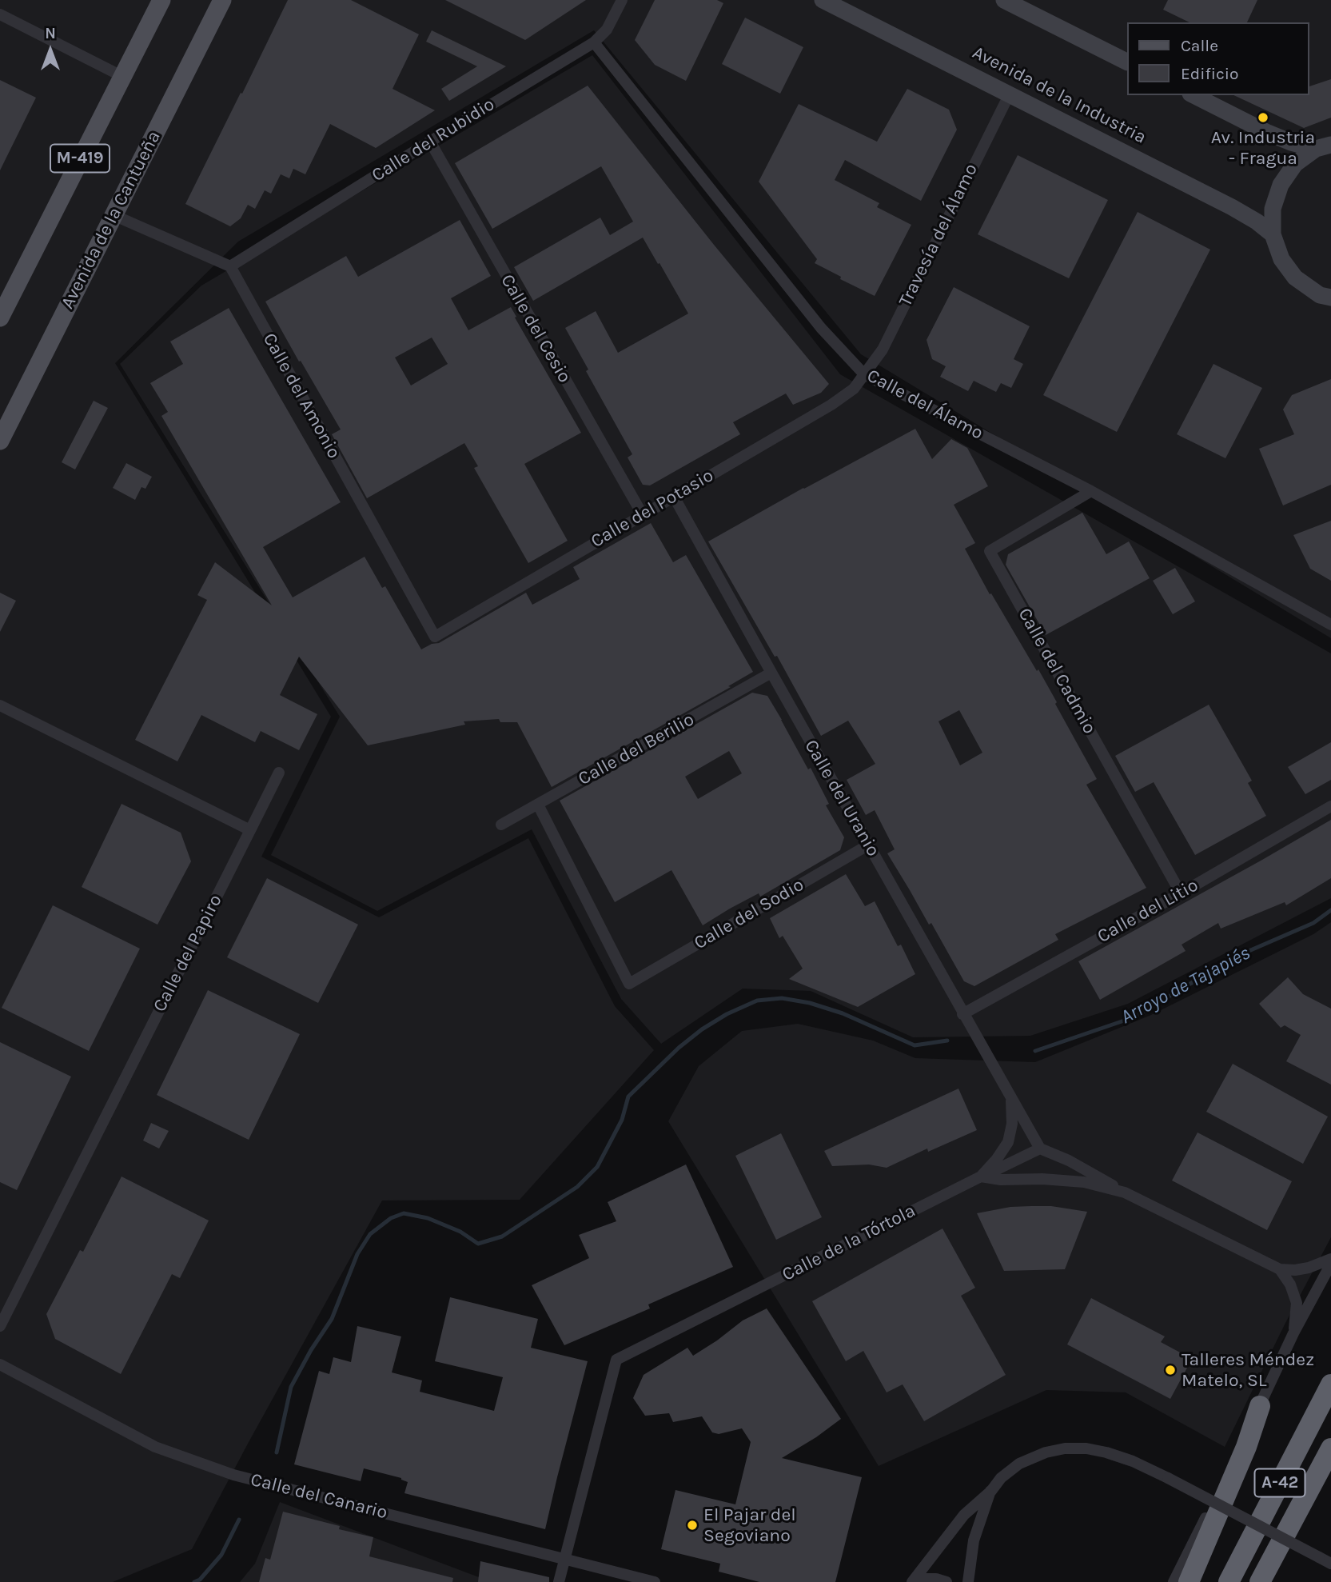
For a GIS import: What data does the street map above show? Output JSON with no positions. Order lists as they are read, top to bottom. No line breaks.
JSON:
{"streets":{"highway":["A-42"],"main road":["M-419","Avenida de la Cantueña"],"street":["Avenida de la Industria","Calle del Rubidio","Travesía del Álamo","Calle del Cesio","Calle del Amonio","Calle del Álamo","Calle del Potasio","Calle del Cadmio","Calle del Berilio","Calle del Uranio","Calle del Litio","Calle del Sodio","Calle del Papiro","Calle de la Tórtola","Calle del Canario"]},"crossings":[["Avenida de la Industria","Travesía del Álamo"],["Calle del Rubidio","Calle del Cesio"],["Calle del Rubidio","Calle del Amonio"],["Calle del Rubidio","Calle del Álamo"],["Travesía del Álamo","Calle del Álamo"],["Travesía del Álamo","Calle del Potasio"],["Calle del Cesio","Calle del Potasio"],["Calle del Amonio","Calle del Potasio"],["Calle del Álamo","Calle del Potasio"],["Calle del Álamo","Calle del Cadmio"],["Calle del Potasio","Calle del Uranio"],["Calle del Cadmio","Calle del Litio"],["Calle del Berilio","Calle del Uranio"],["Calle del Berilio","Calle del Sodio"],["Calle del Uranio","Calle del Litio"],["Calle del Uranio","Calle del Sodio"],["Calle del Uranio","Calle de la Tórtola"],["Calle de la Tórtola","Calle del Canario"]],"water":["Arroyo de Tajapiés"],"places":["Av. Industria - Fragua","Talleres Méndez Matelo, SL","El Pajar del Segoviano"],"legend":["Calle","Edificio"],"north":"top"}
